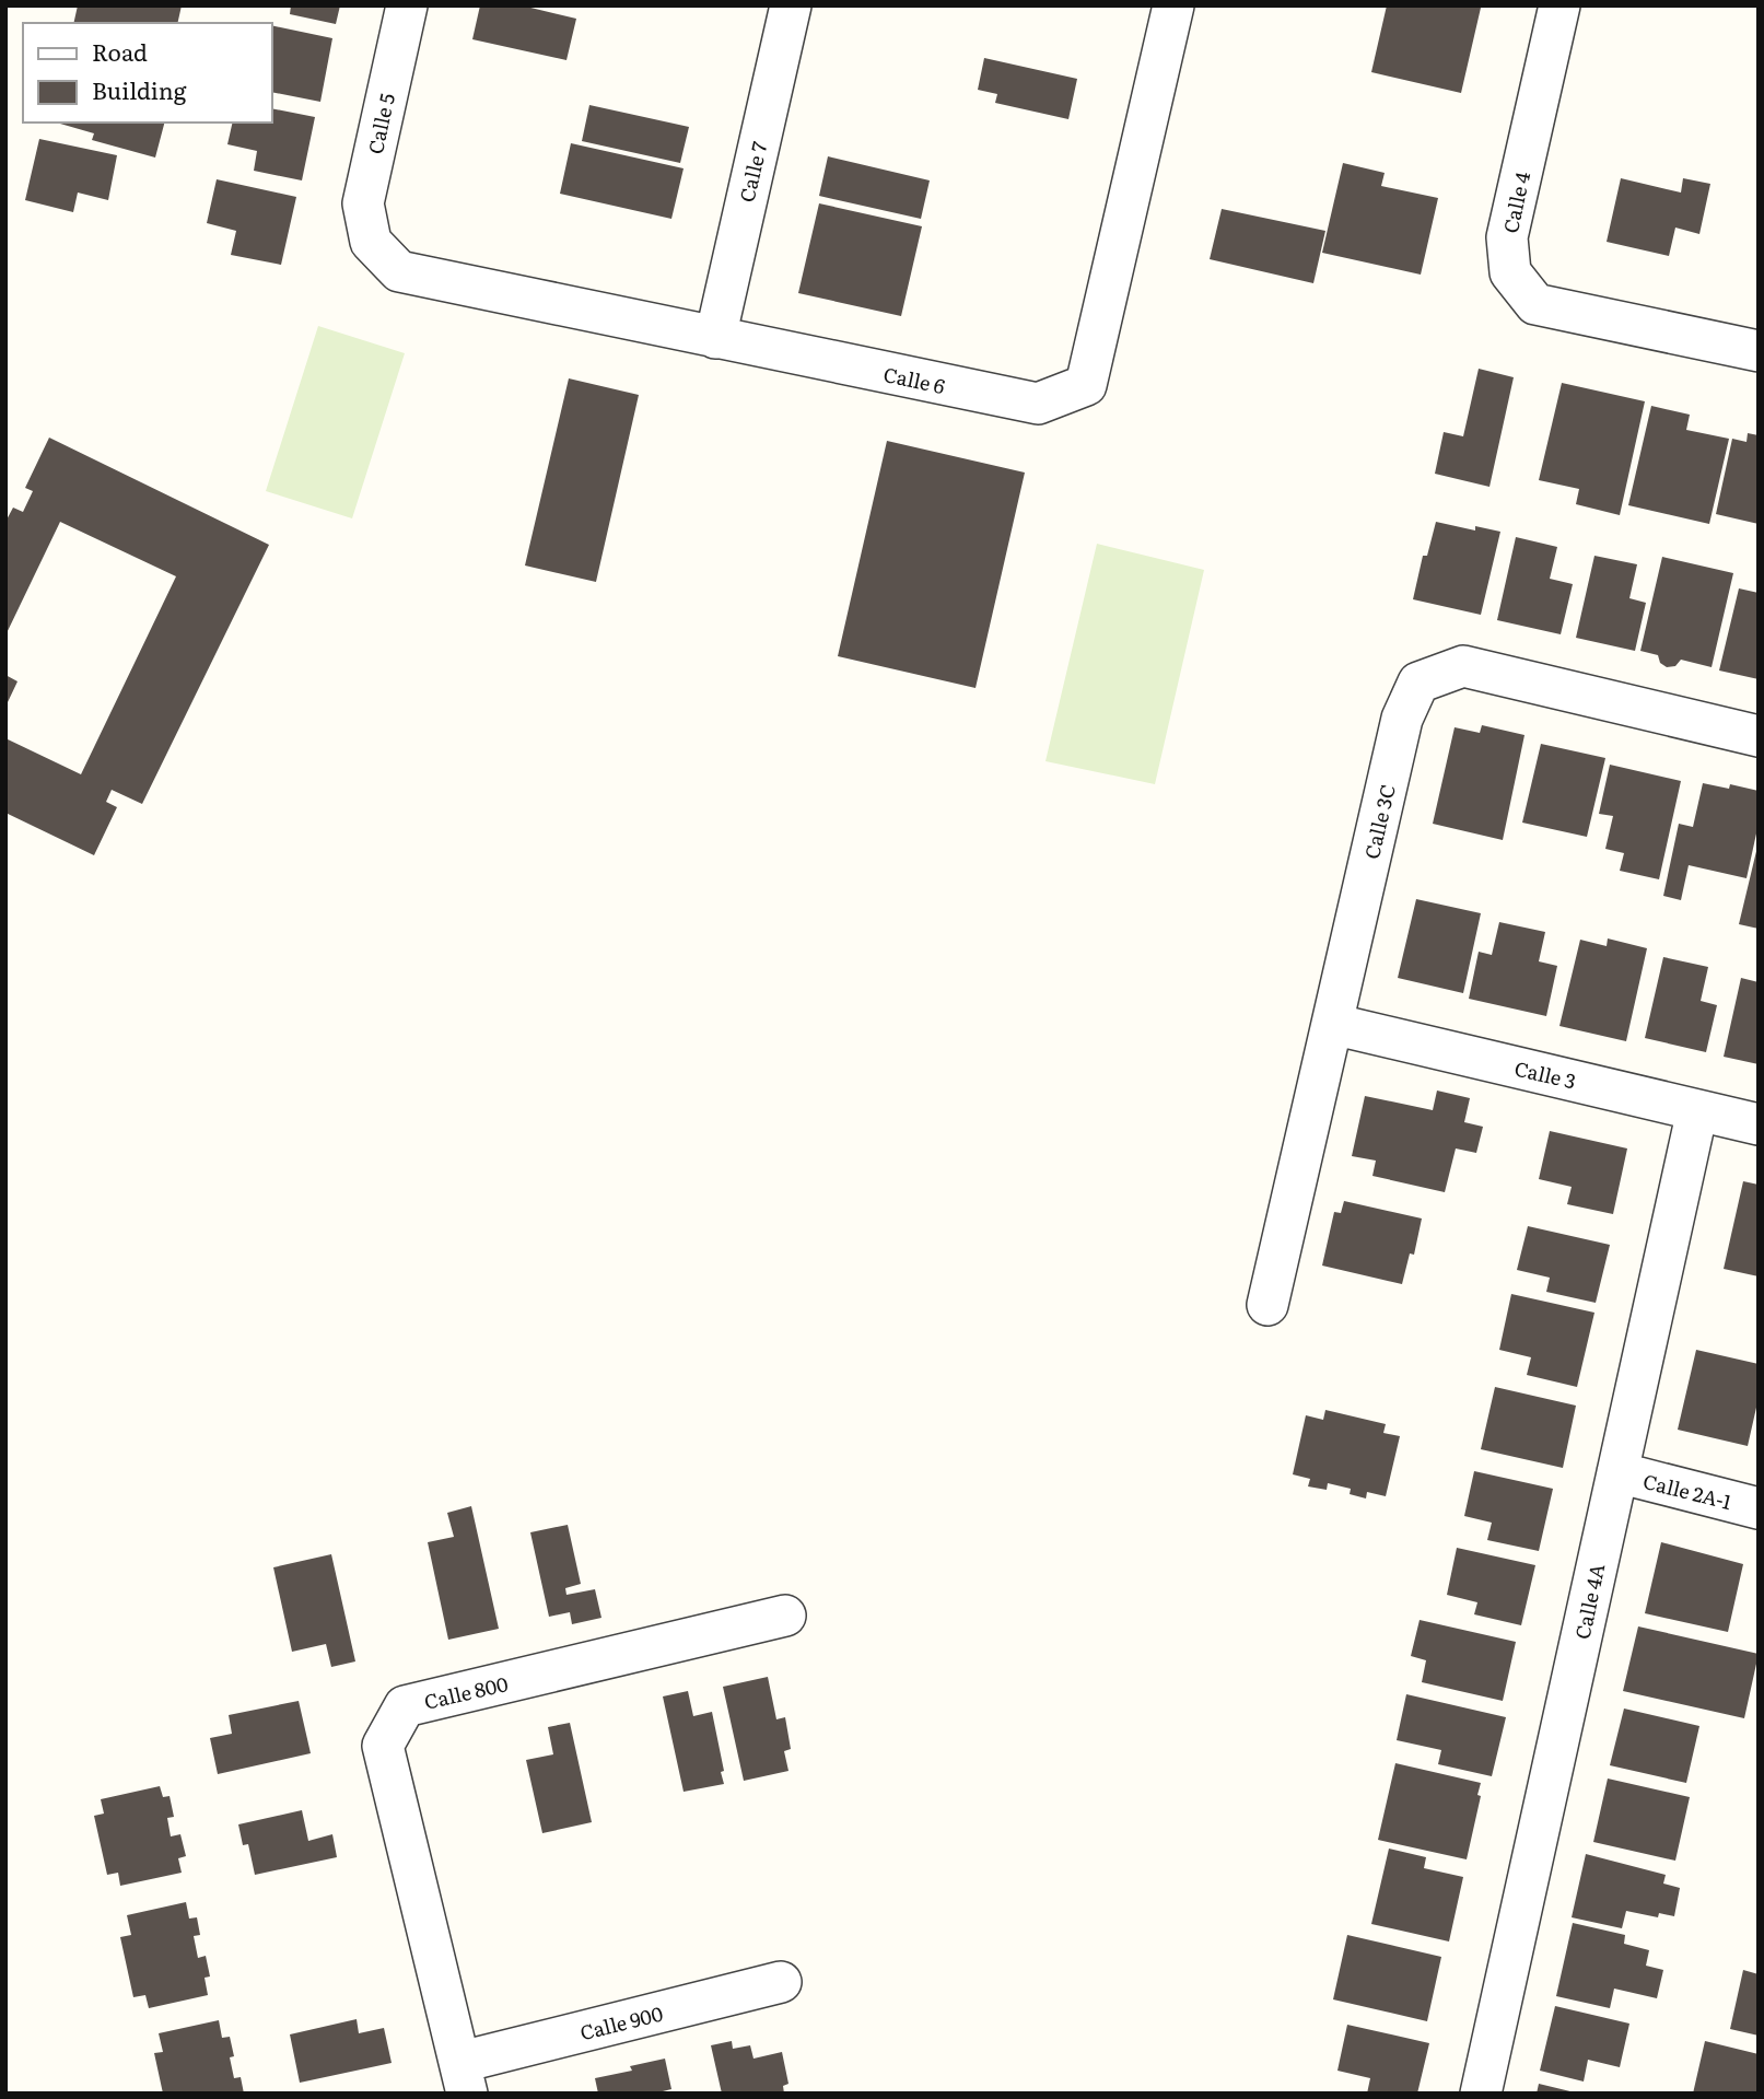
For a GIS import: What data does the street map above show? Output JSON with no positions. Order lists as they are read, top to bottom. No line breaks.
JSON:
{"streets":{"street":["Calle 5","Calle 7","Calle 4","Calle 6","Calle 3C","Calle 3","Calle 2A-1","Calle 4A","Calle 800","Calle 900"]},"crossings":[["Calle 5","Calle 6"],["Calle 7","Calle 6"],["Calle 3C","Calle 3"],["Calle 3","Calle 4A"],["Calle 2A-1","Calle 4A"],["Calle 800","Calle 900"]],"legend":["Road","Building"]}
